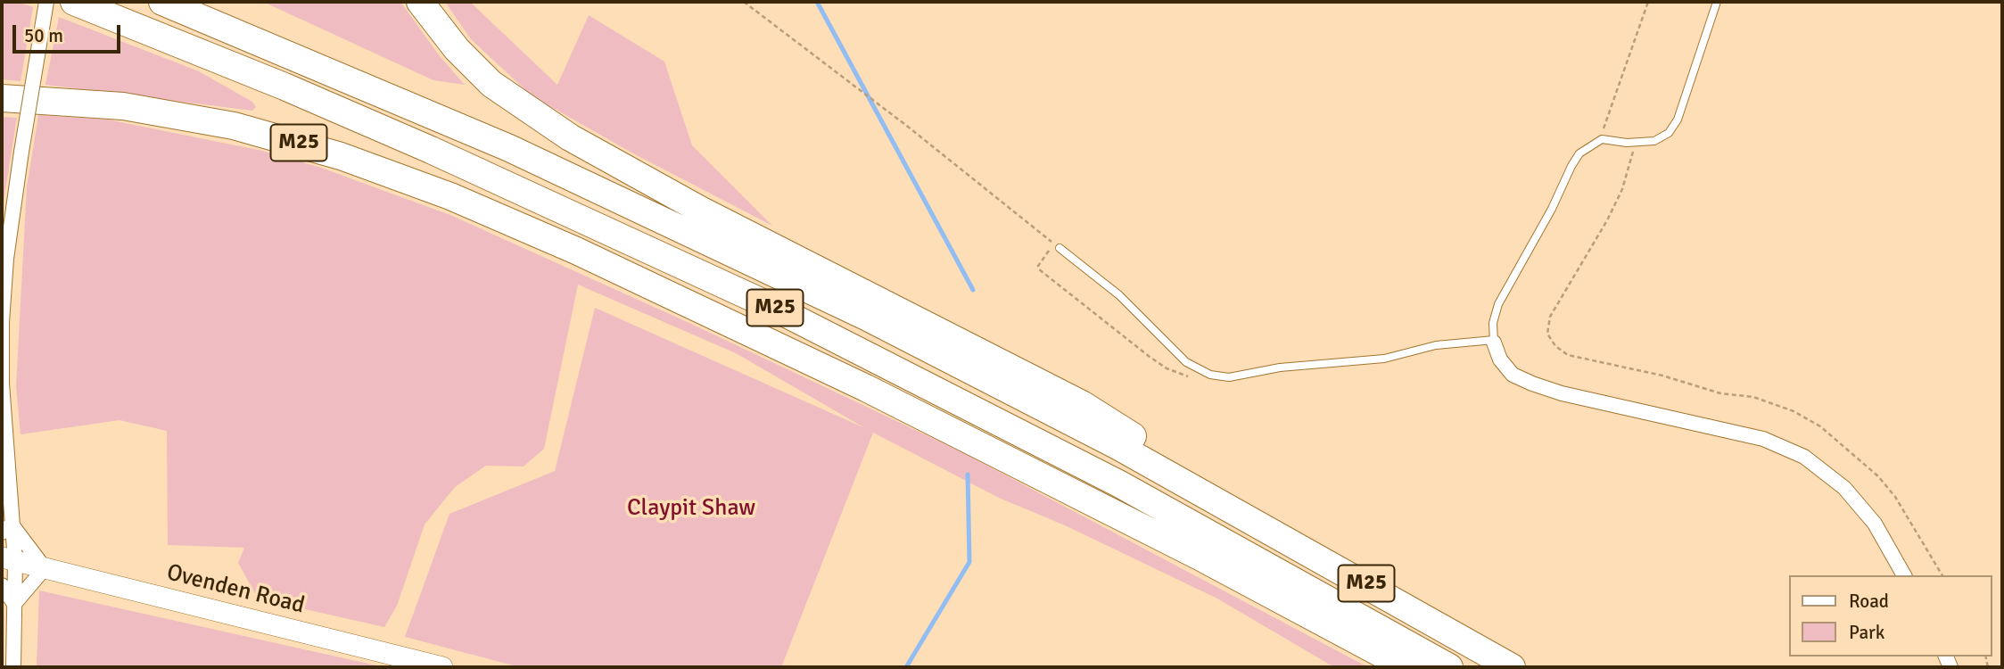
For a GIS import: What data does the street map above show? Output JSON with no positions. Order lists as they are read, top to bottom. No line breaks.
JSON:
{"streets":{"highway":["M25"],"main road":["Ovenden Road"]},"parks":["Claypit Shaw"],"legend":["Road","Park"],"scale_bar":"50 m"}
